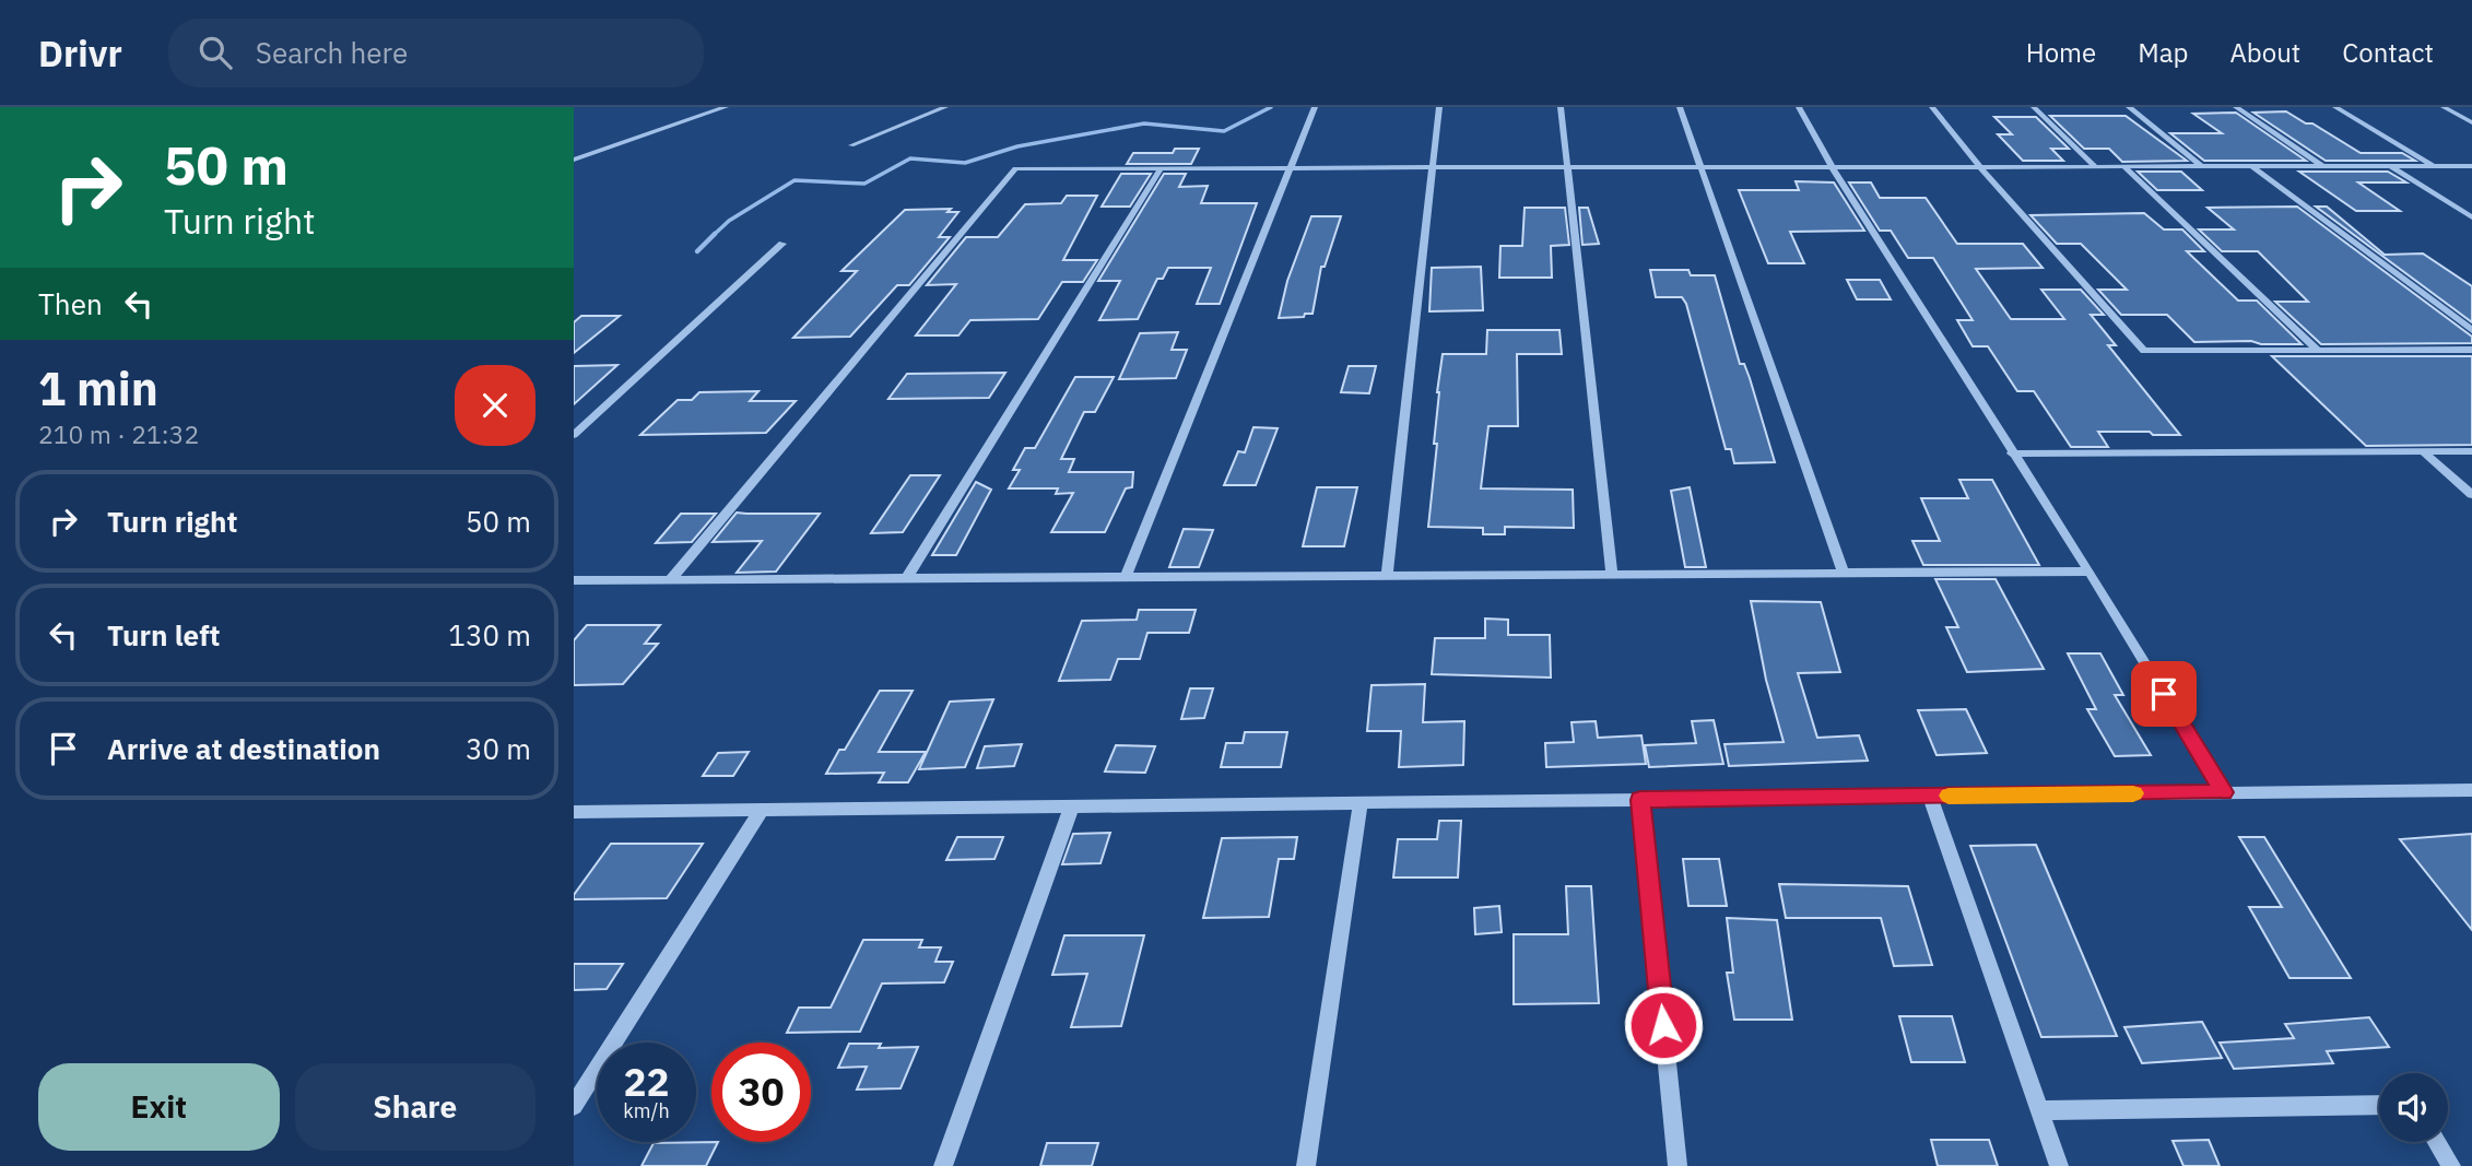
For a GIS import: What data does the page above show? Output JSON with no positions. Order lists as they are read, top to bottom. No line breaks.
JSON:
{"page":{"header":"Drivr","search":"Search here","nav":["Home","Map","About","Contact"],"turn":["50 m","Turn right"],"then":"Then","heading":["1 min","210 m · 21:32"],"list":[{"name":"Turn right","value":"50 m"},{"name":"Turn left","value":"130 m"},{"name":"Arrive at destination","value":"30 m"}],"speed":"22 km/h","limit":"30","buttons":["Exit","Share"]}}
